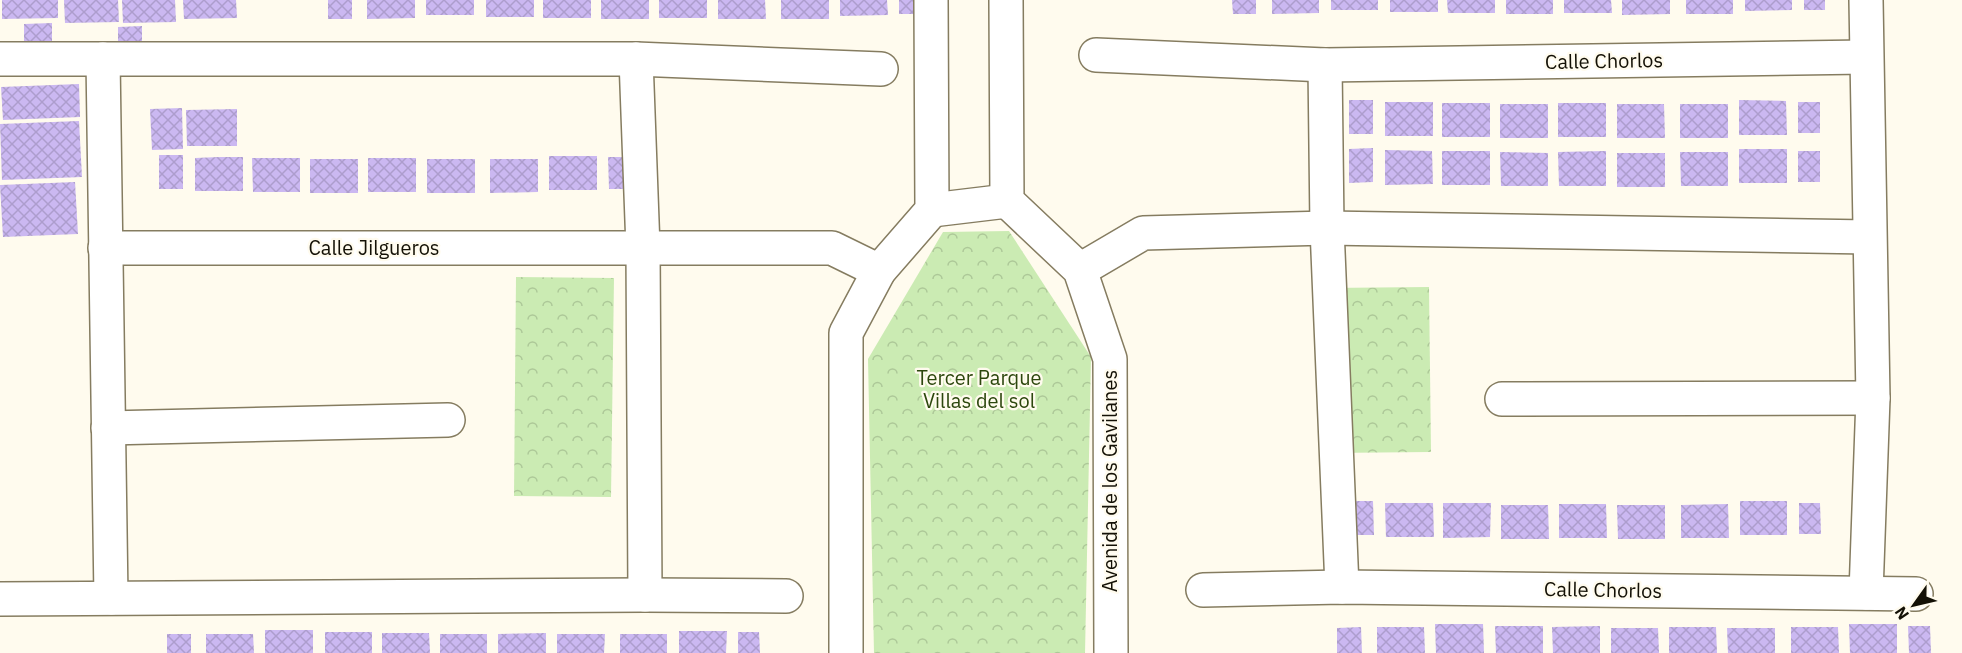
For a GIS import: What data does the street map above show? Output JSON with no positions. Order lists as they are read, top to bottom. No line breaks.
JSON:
{"streets":{"street":["Calle Chorlos","Calle Jilgueros","Avenida de los Gavilanes"]},"parks":["Tercer Parque Villas del sol"],"north":"bottom left"}
